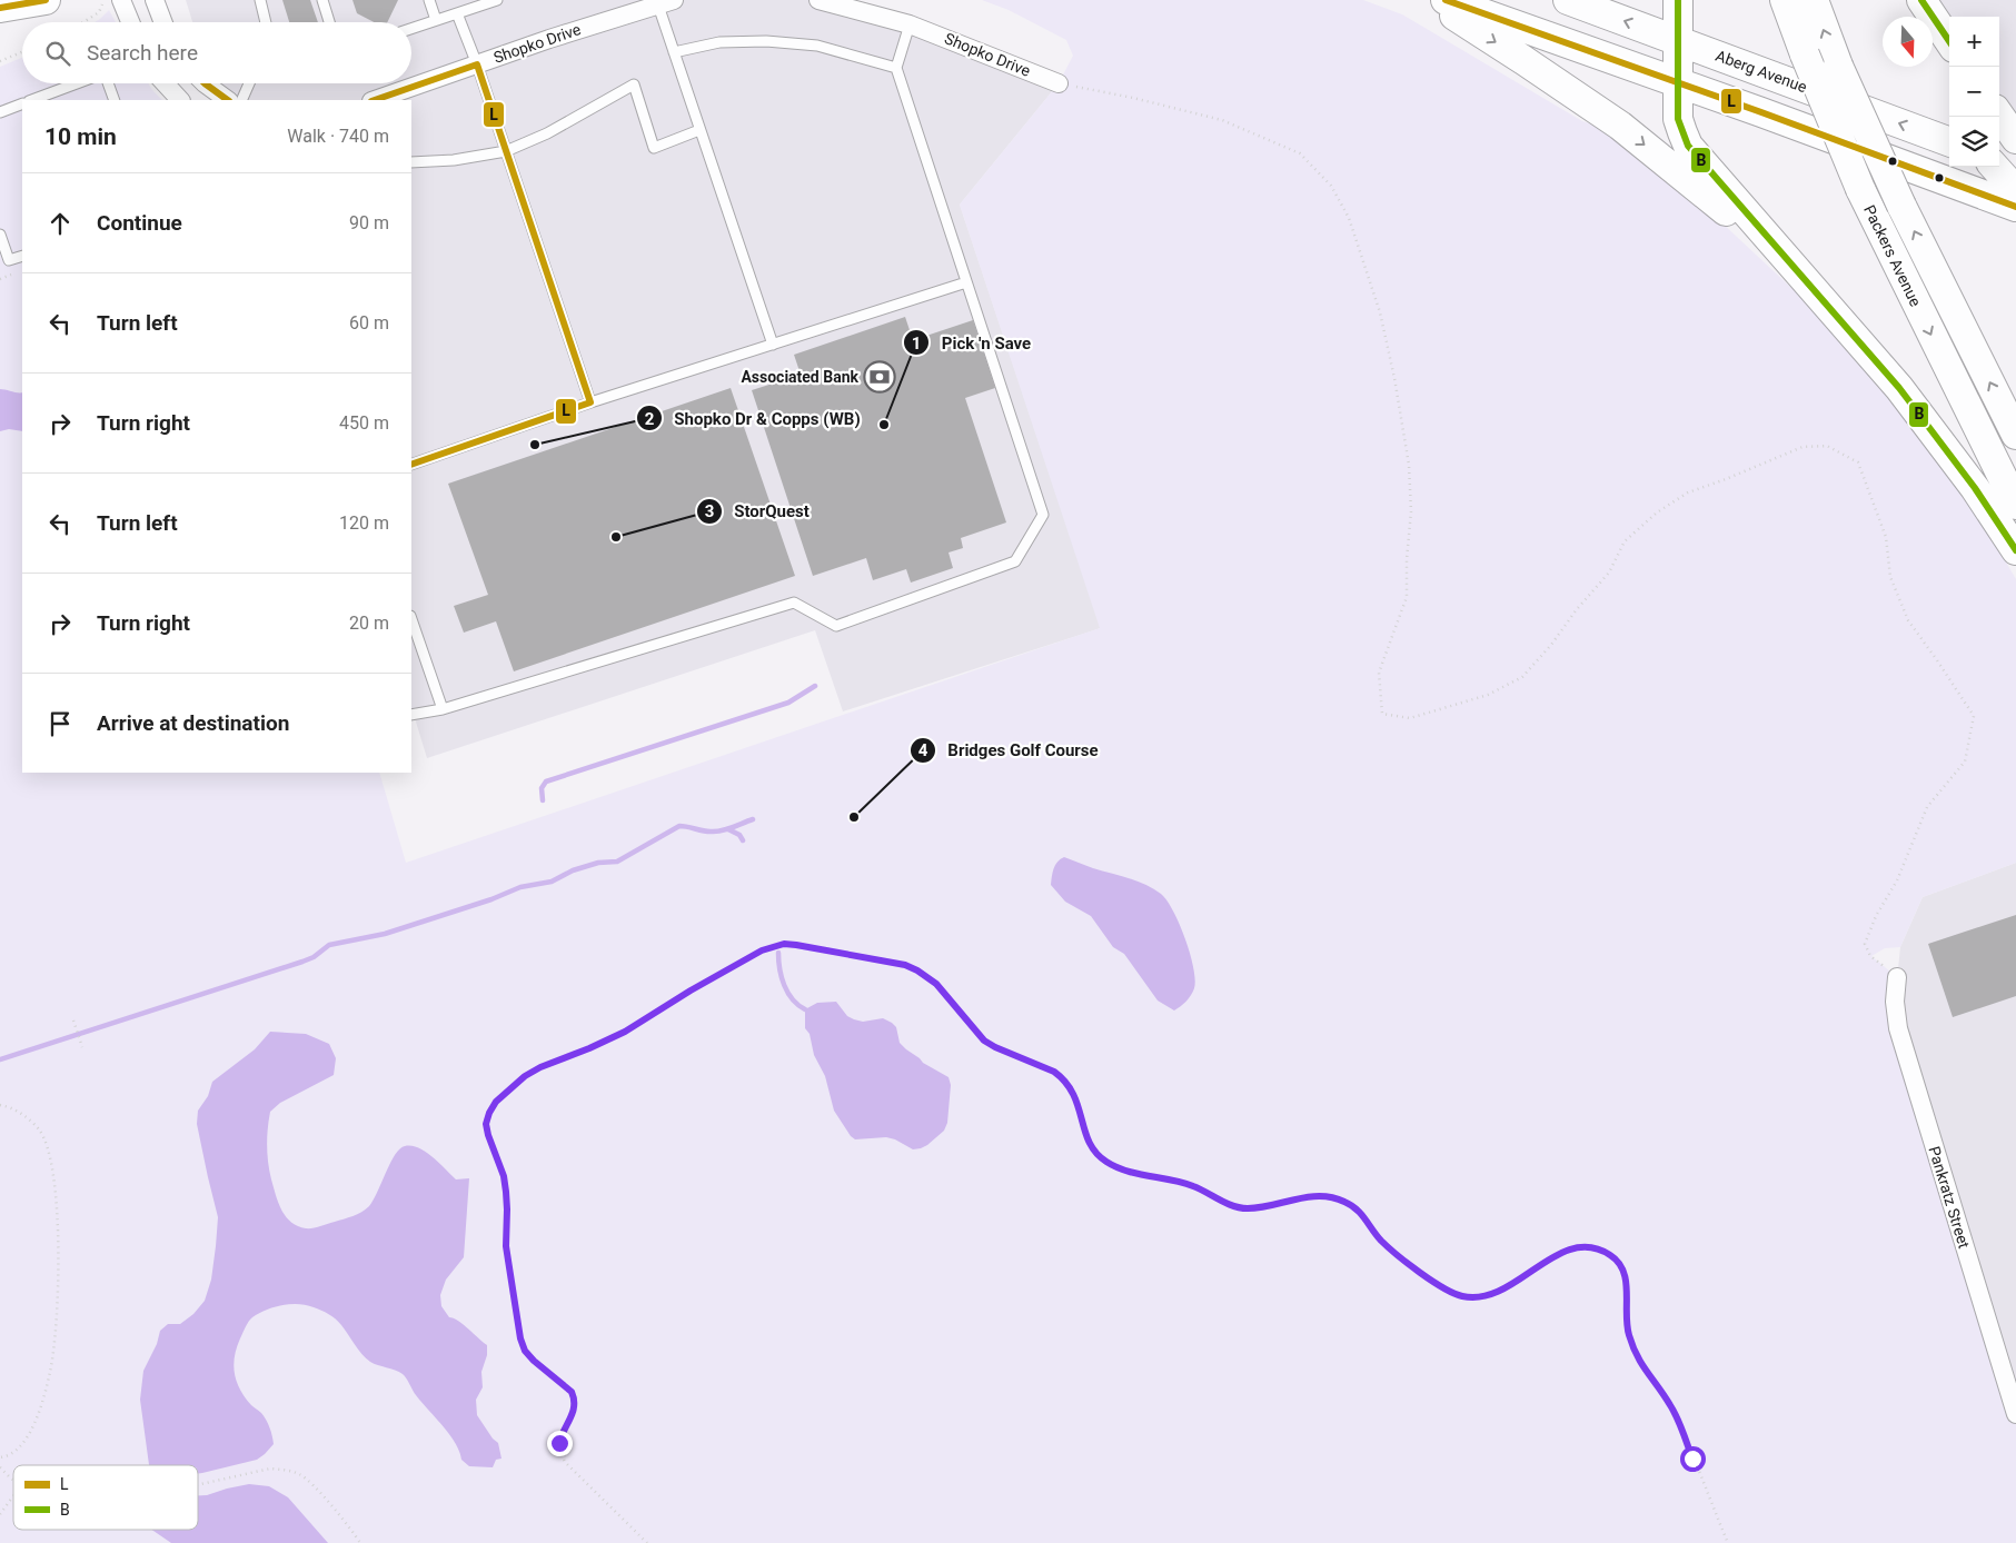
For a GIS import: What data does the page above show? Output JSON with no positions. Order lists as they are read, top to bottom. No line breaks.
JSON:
{"streets":{"main road":["Aberg Avenue","Packers Avenue"],"street":["Shopko Drive","Pankratz Street"]},"places":{"bank":["Associated Bank"],"other":["Pick 'n Save","Shopko Dr & Copps (WB)","StorQuest","Bridges Golf Course"]},"lines":["transit line L","transit line B"],"legend":["L","B"],"north":"bottom","page":{"map_buttons":["+","−"],"search":"Search here","heading":["10 min","Walk · 740 m"],"list":[["Continue","90 m"],["Turn left","60 m"],["Turn right","450 m"],["Turn left","120 m"],["Turn right","20 m"],"Arrive at destination"]}}
